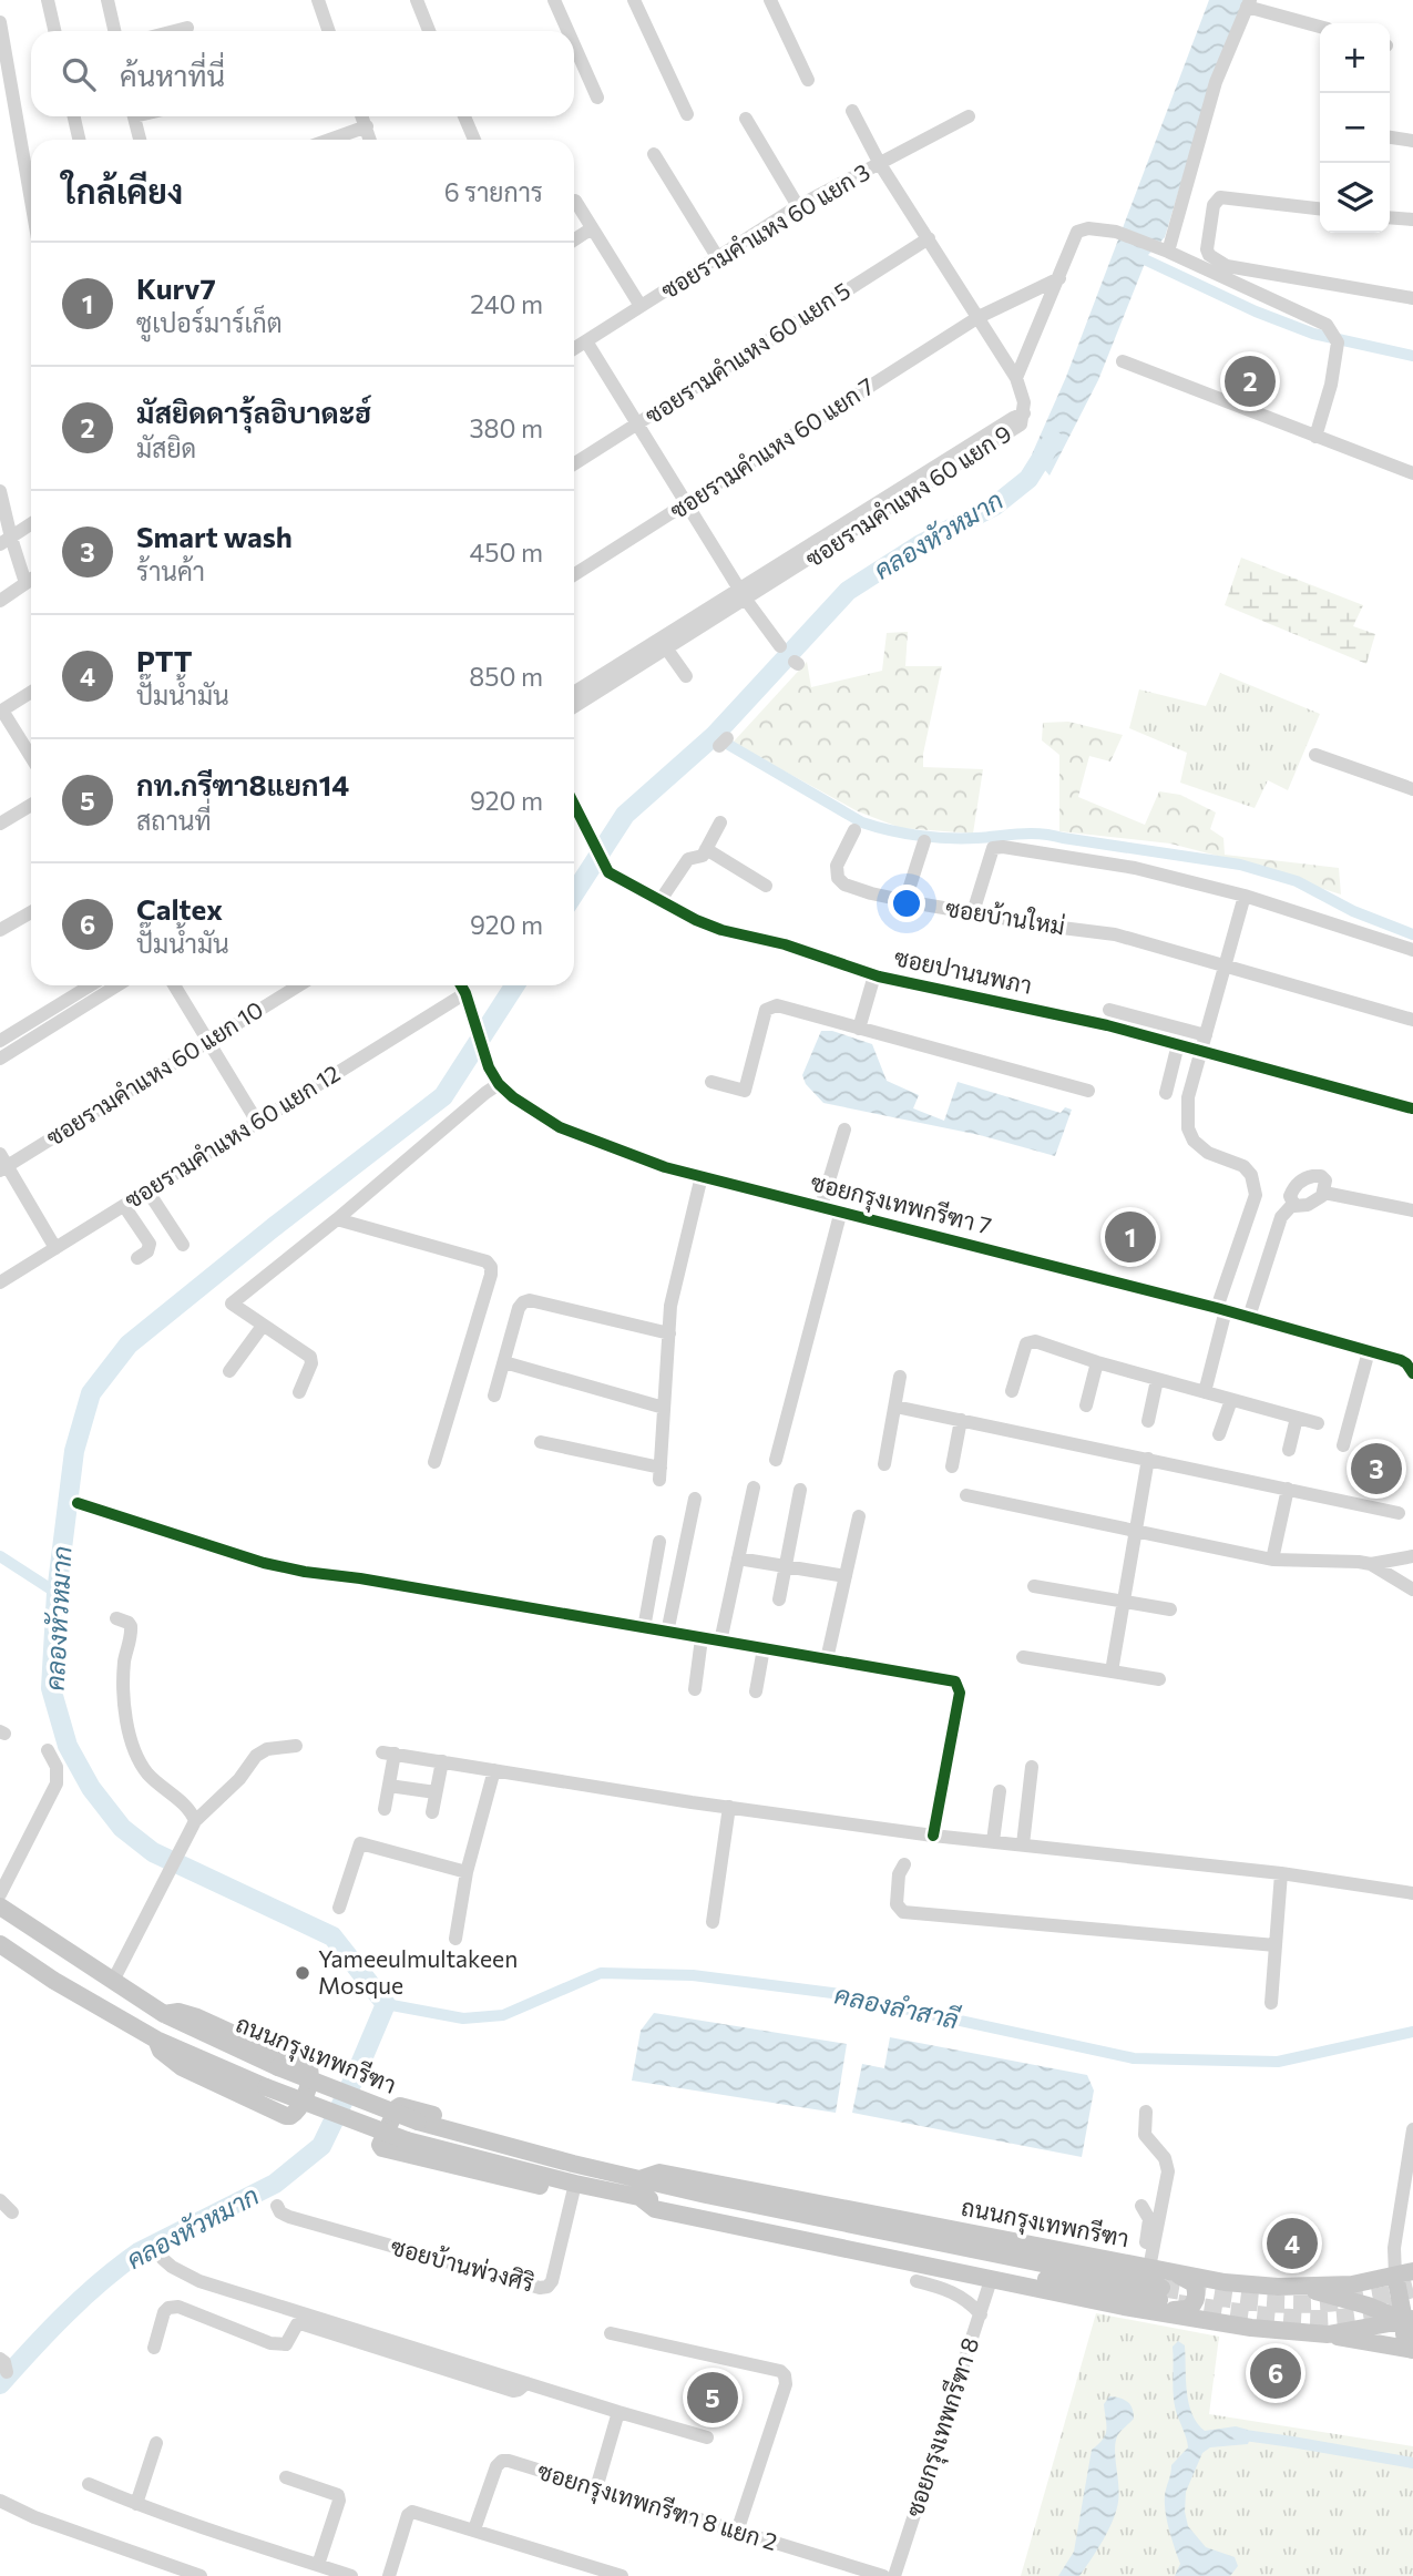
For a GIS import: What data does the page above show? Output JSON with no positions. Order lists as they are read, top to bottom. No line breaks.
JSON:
{"streets":{"main road":["ถนนกรุงเทพกรีฑา"],"street":["ซอยรามคำแหง 60 แยก 3","ซอยรามคำแหง 60 แยก 5","ซอยรามคำแหง 60 แยก 7","ซอยรามคำแหง 60 แยก 9","ซอยบ้านใหม่","ซอยปานนพภา","ซอยรามคำแหง 60 แยก 10","ซอยรามคำแหง 60 แยก 12","ซอยกรุงเทพกรีฑา 7","ซอยบ้านพ่วงศิริ","ซอยกรุงเทพกรีฑา 8","ซอยกรุงเทพกรีฑา 8 แยก 2"]},"crossings":[["ซอยรามคำแหง 60 แยก 12","ซอยกรุงเทพกรีฑา 7"],["ถนนกรุงเทพกรีฑา","ซอยบ้านพ่วงศิริ"],["ถนนกรุงเทพกรีฑา","ซอยกรุงเทพกรีฑา 8"]],"water":["คลองหัวหมาก","คลองลำสาลี"],"places":["Yameeulmultakeen Mosque"],"page":{"map_buttons":["+","−"],"search":"ค้นหาที่นี่","heading":["ใกล้เคียง","6 รายการ"],"list":[{"mark":"1","name":"Kurv7","note":"ซูเปอร์มาร์เก็ต","value":"240 m"},{"mark":"2","name":"มัสยิดดารุ้ลอิบาดะฮ์","note":"มัสยิด","value":"380 m"},{"mark":"3","name":"Smart wash","note":"ร้านค้า","value":"450 m"},{"mark":"4","name":"PTT","note":"ปั๊มน้ำมัน","value":"850 m"},{"mark":"5","name":"กท.กรีฑา8แยก14","note":"สถานที่","value":"920 m"},{"mark":"6","name":"Caltex","note":"ปั๊มน้ำมัน","value":"920 m"}],"pins":["2","1","3","4","6","5"]}}
